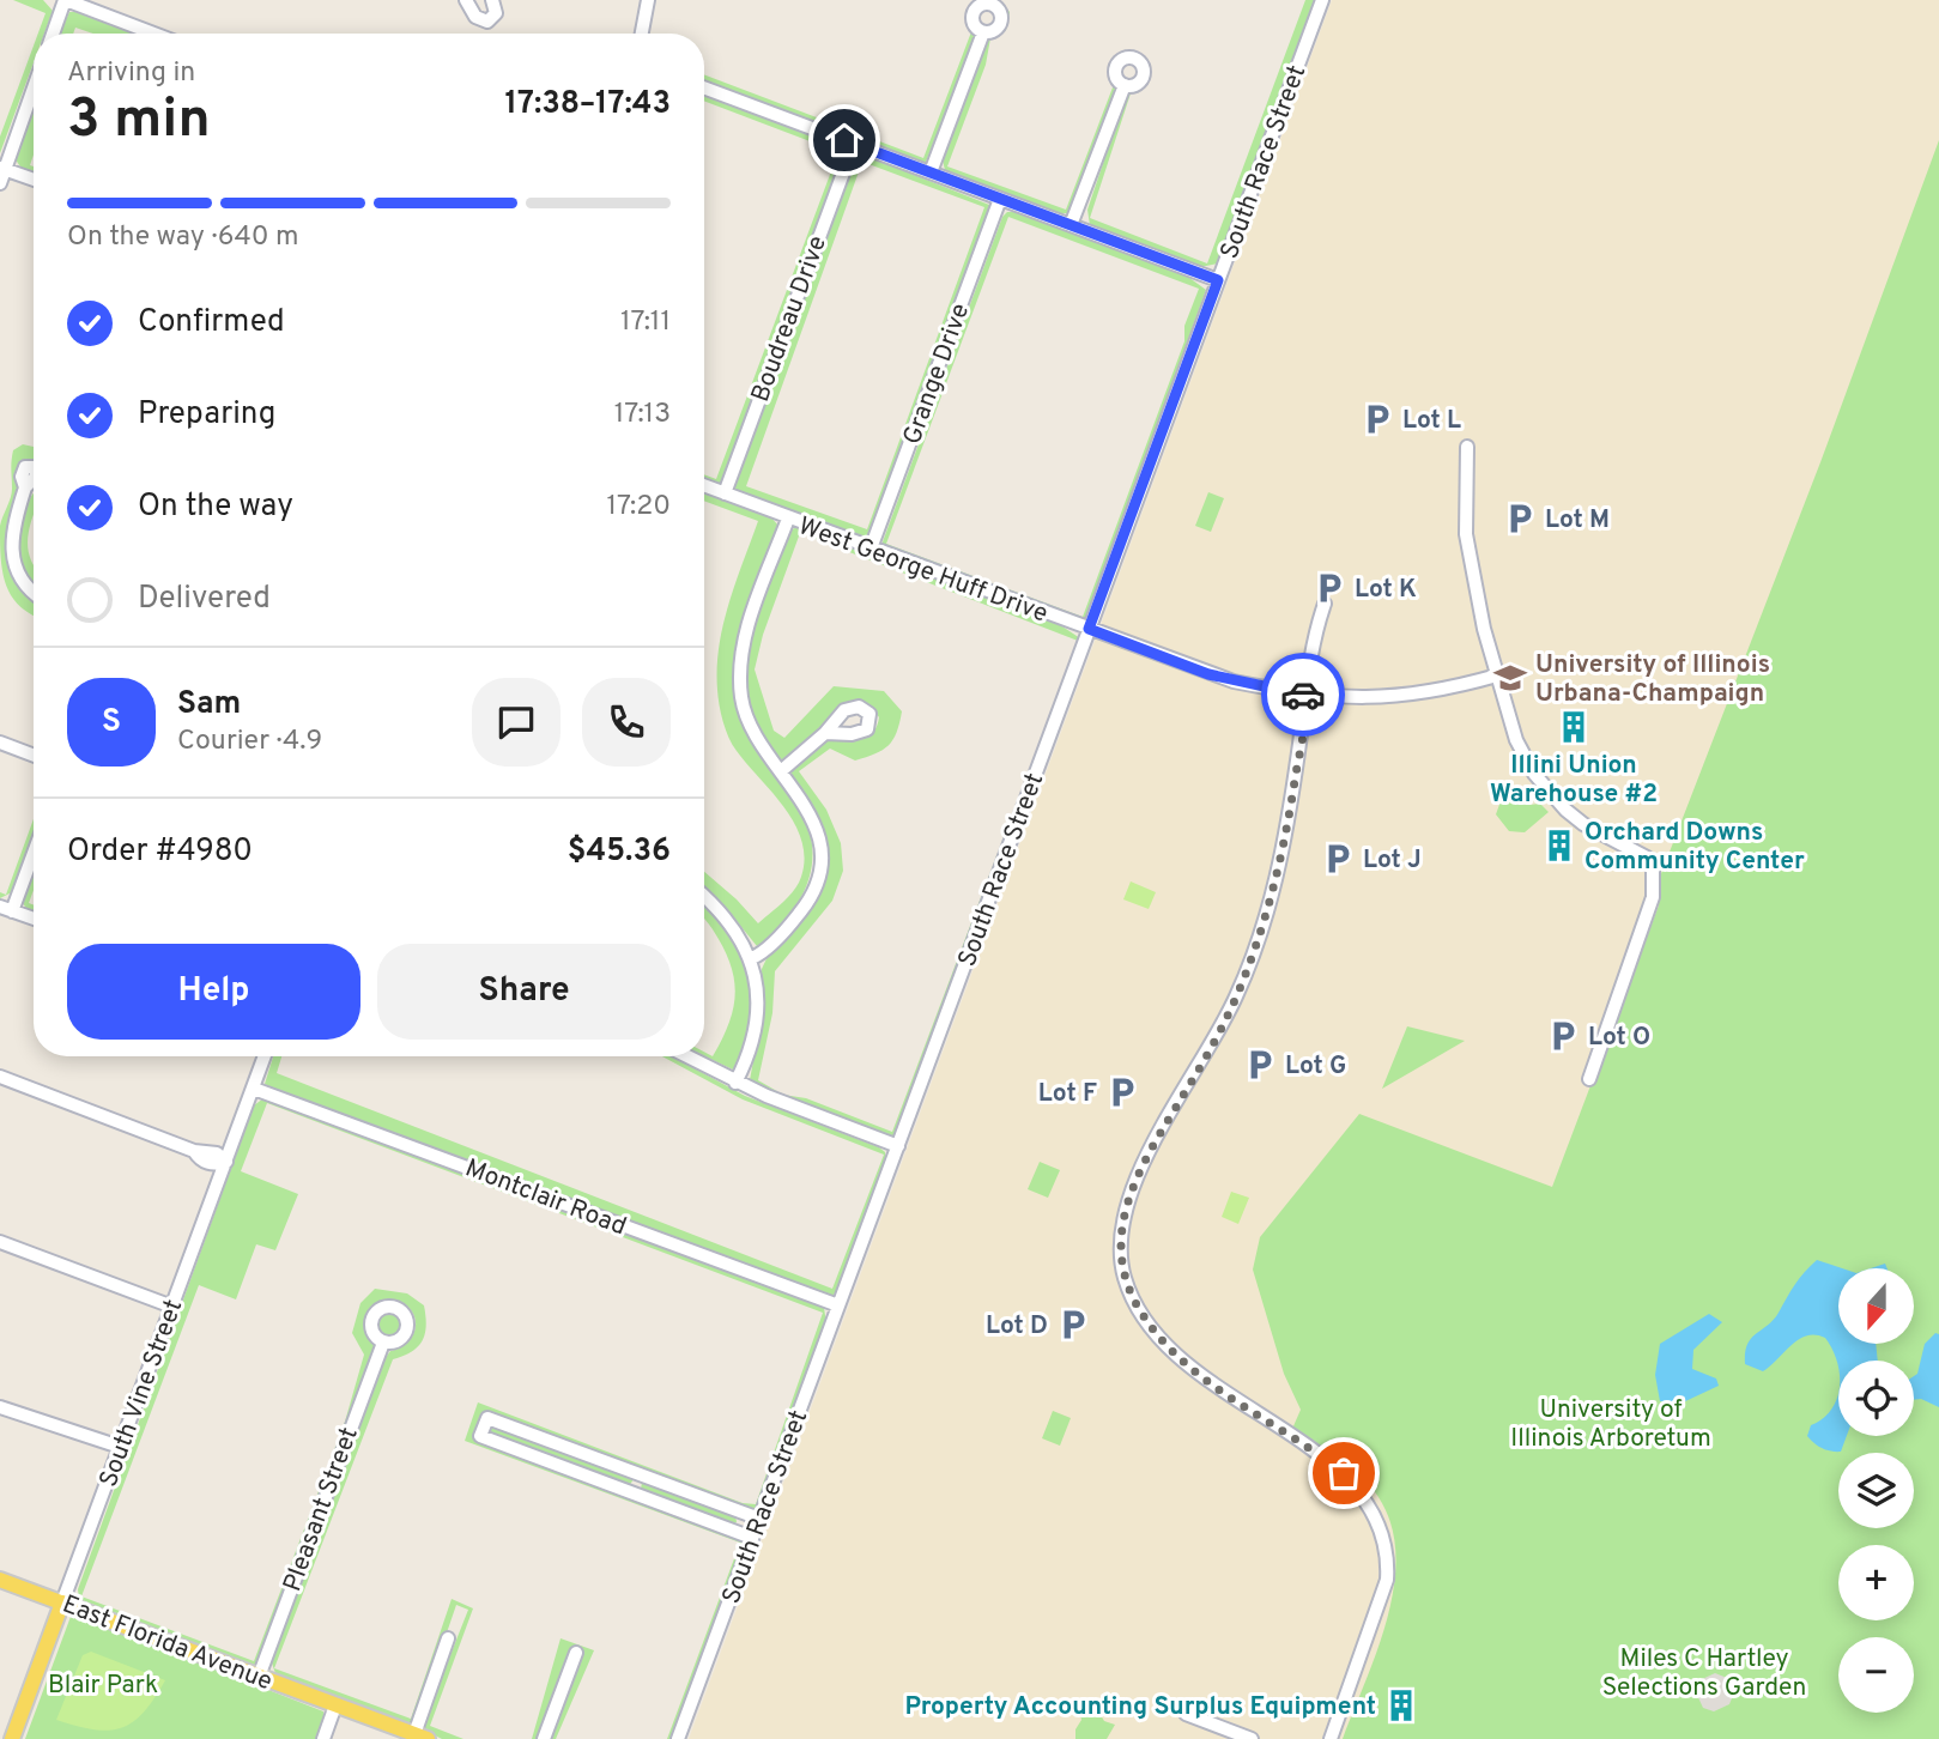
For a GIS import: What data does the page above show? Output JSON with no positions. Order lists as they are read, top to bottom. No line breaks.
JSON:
{"streets":{"main road":["South Vine Street","East Florida Avenue"],"street":["South Race Street","Boudreau Drive","Grange Drive","West George Huff Drive","Montclair Road","Pleasant Street"]},"crossings":[["South Race Street","West George Huff Drive"],["South Race Street","Montclair Road"],["Boudreau Drive","West George Huff Drive"],["Grange Drive","West George Huff Drive"],["Montclair Road","South Vine Street"],["South Vine Street","East Florida Avenue"],["Pleasant Street","East Florida Avenue"]],"parks":["University of Illinois Arboretum","Miles C Hartley Selections Garden","Blair Park"],"places":{"parking":["Lot L","Lot M","Lot K","Lot J","Lot O","Lot G","Lot F","Lot D"],"school or university":["University of Illinois Urbana-Champaign"],"building":["Illini Union Warehouse #2","Orchard Downs Community Center","Property Accounting Surplus Equipment"]},"north":"bottom","page":{"heading":["3 min","Arriving in","17:38–17:43"],"panel":["Sam","Courier · 4.9","Order #4980","$45.36"],"bar":"On the way · 640 m","list":[["Confirmed","17:11"],["Preparing","17:13"],["On the way","17:20"],"Delivered"],"round":"S","buttons":["Help","Share"],"map_buttons":["+","−"]}}
